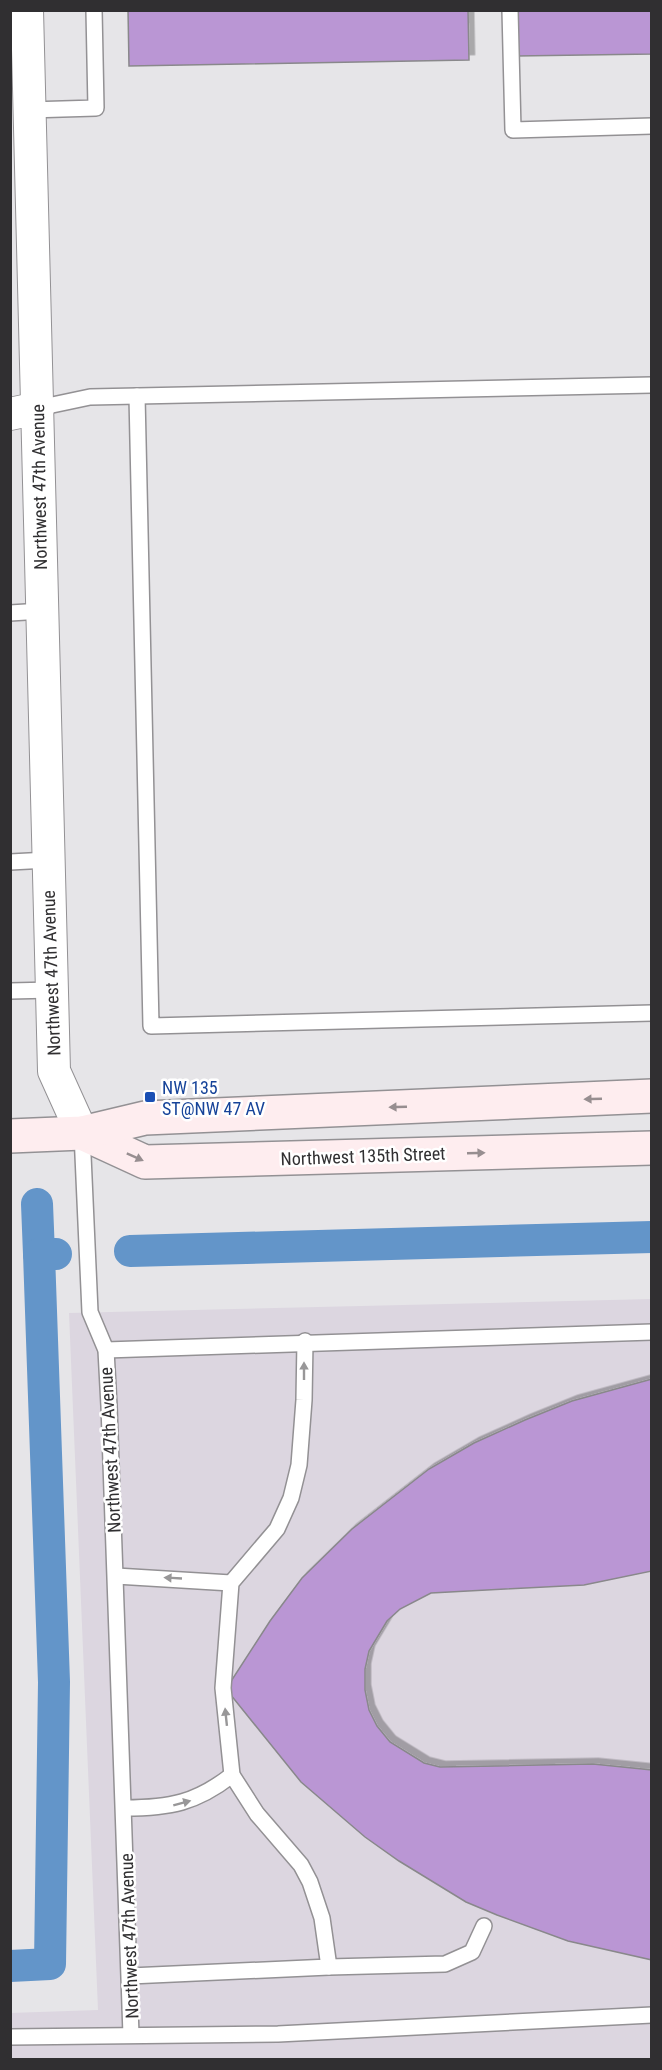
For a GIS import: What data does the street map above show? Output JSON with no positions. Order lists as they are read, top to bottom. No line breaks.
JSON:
{"streets":{"main road":["Northwest 135th Street"],"street":["Northwest 47th Avenue"]},"crossings":[["Northwest 47th Avenue","Northwest 135th Street"]],"places":{"transit":["NW 135 ST@NW 47 AV"]}}
